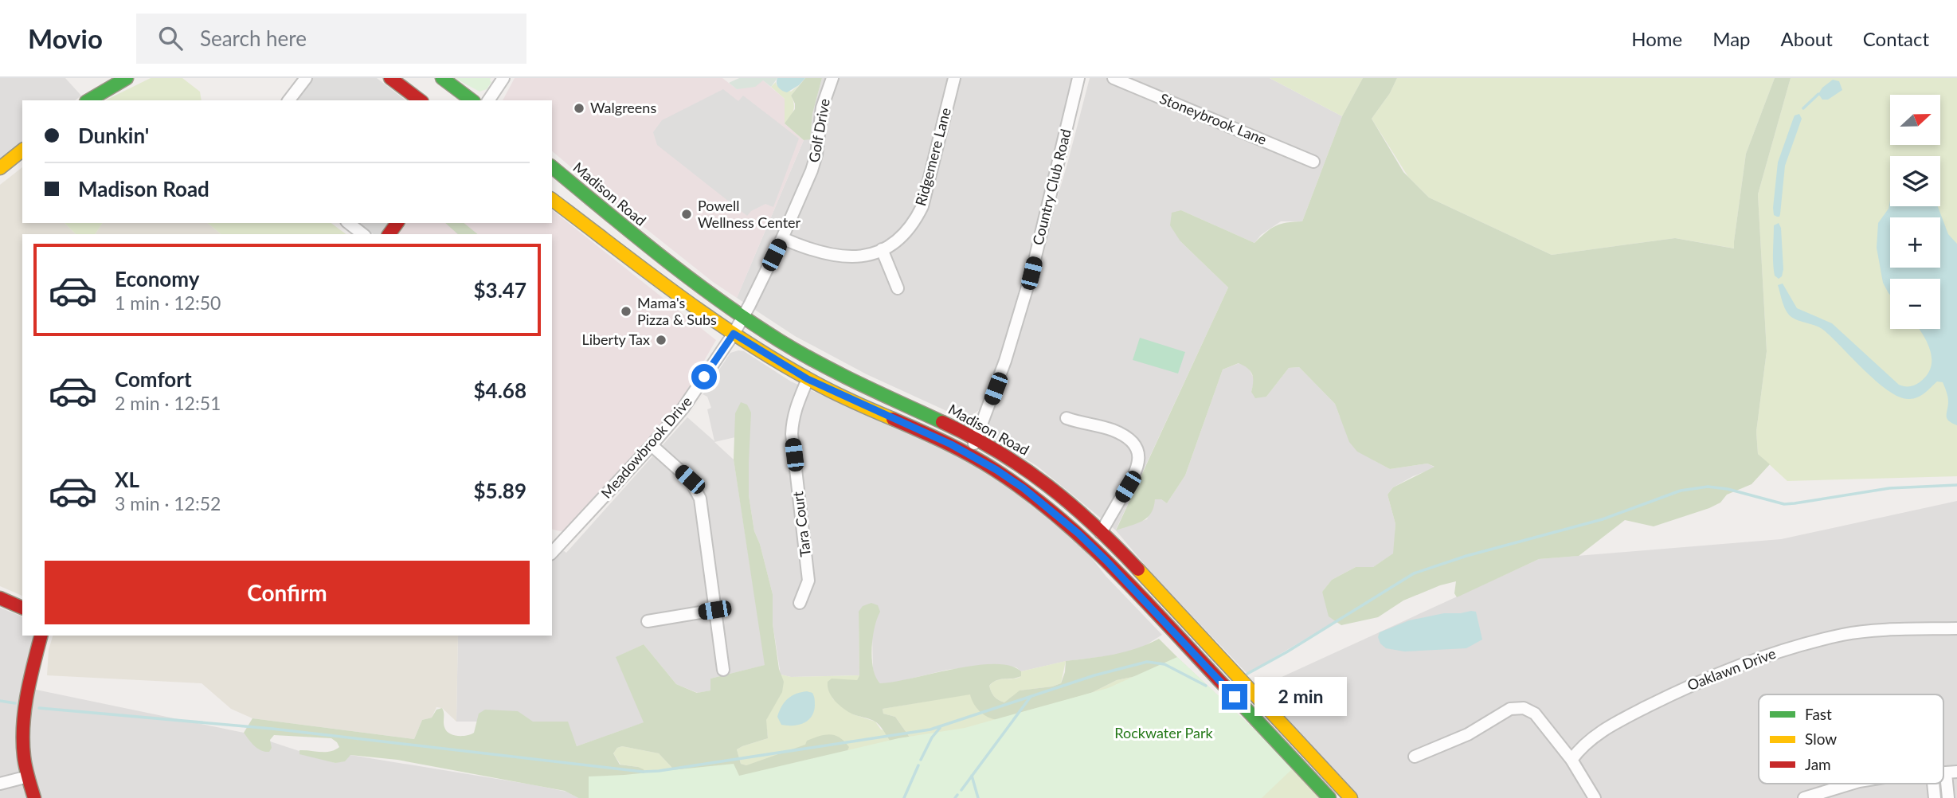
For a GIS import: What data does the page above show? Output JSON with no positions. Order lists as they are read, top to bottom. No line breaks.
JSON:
{"streets":{"main road":["Madison Road"],"street":["Stoneybrook Lane","Golf Drive","Ridgemere Lane","Country Club Road","Meadowbrook Drive","Tara Court","Oaklawn Drive"]},"crossings":[["Golf Drive","Ridgemere Lane"],["Golf Drive","Madison Road"],["Golf Drive","Meadowbrook Drive"],["Country Club Road","Madison Road"]],"parks":["Rockwater Park"],"places":["Walgreens","Powell Wellness Center","Mama's Pizza & Subs","Liberty Tax"],"legend":["Fast","Slow","Jam"],"north":"right","page":{"header":"Movio","search":"Search here","nav":["Home","Map","About","Contact"],"map_buttons":["+","−"],"banner":["Dunkin'","Madison Road"],"list":[{"name":"Economy","note":"1 min · 12:50","value":"$3.47"},{"name":"Comfort","note":"2 min · 12:51","value":"$4.68"},{"name":"XL","note":"3 min · 12:52","value":"$5.89"}],"buttons":"Confirm","bubble":"2 min"}}
